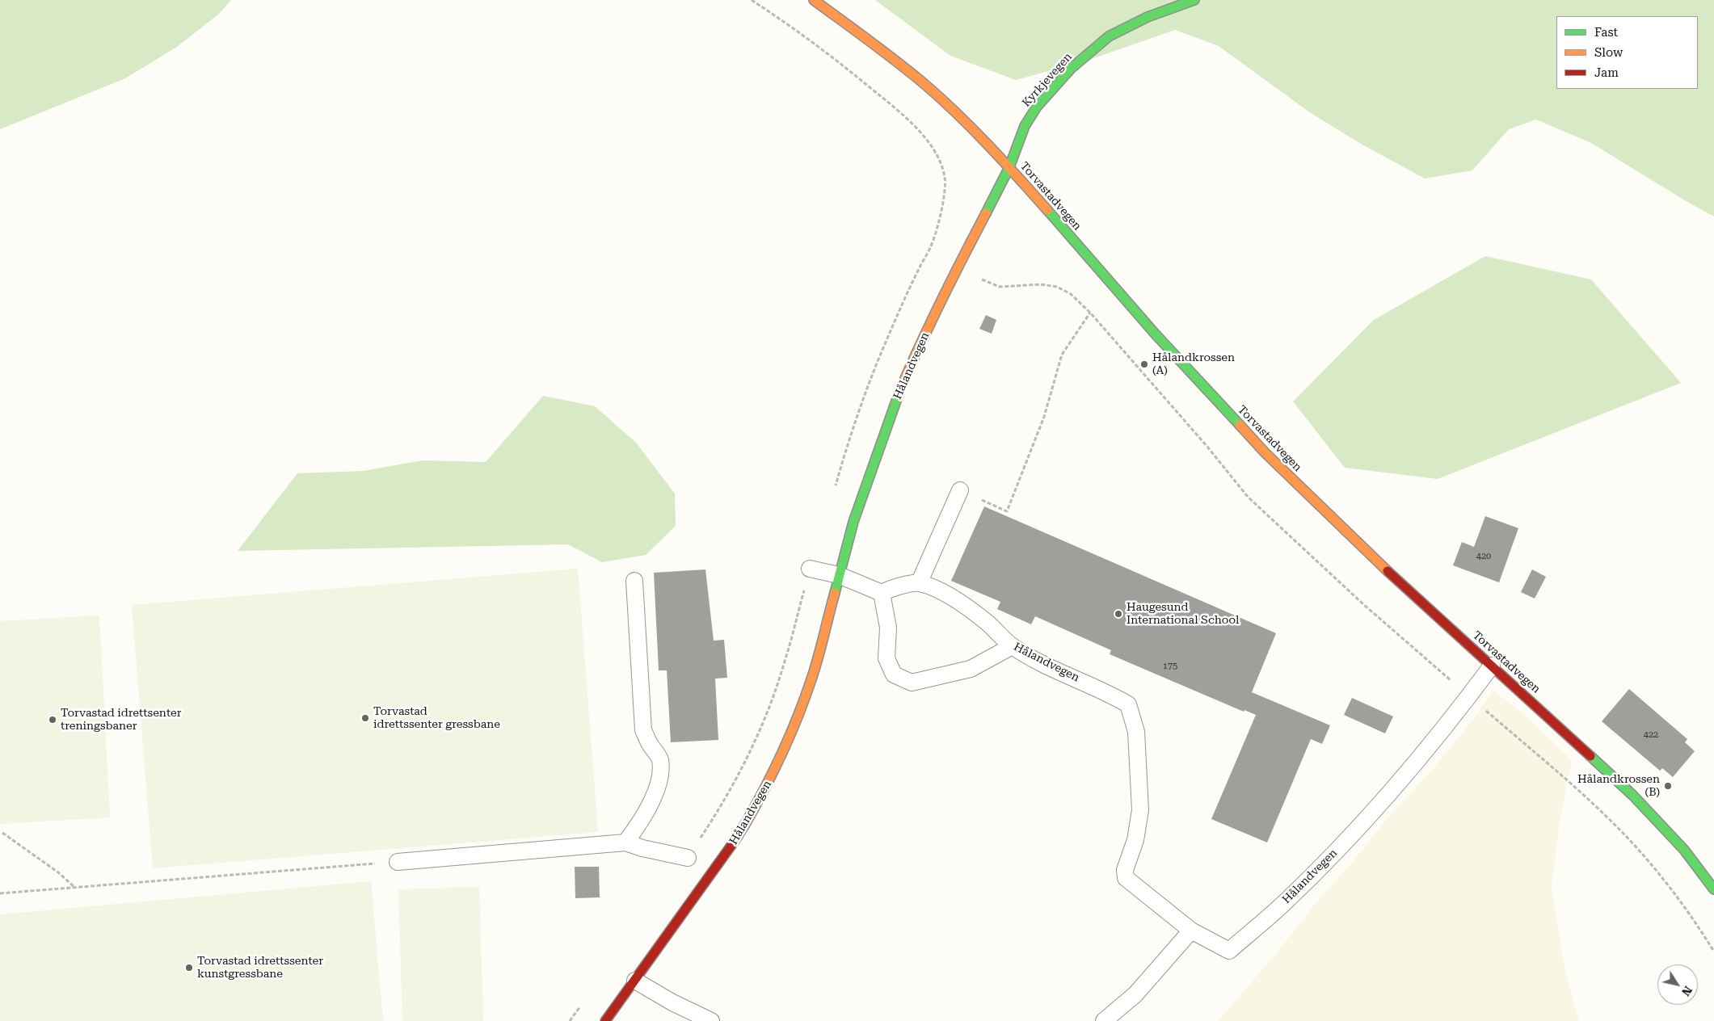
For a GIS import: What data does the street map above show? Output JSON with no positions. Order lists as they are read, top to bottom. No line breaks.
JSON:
{"streets":{"main road":["Kyrkjevegen","Torvastadvegen","Hålandvegen"]},"crossings":[["Kyrkjevegen","Torvastadvegen"],["Kyrkjevegen","Hålandvegen"],["Torvastadvegen","Hålandvegen"]],"places":["Hålandkrossen (A)","Haugesund International School","Torvastad idrettssenter gressbane","Torvastad idrettsenter treningsbaner","Hålandkrossen (B)","Torvastad idrettssenter kunstgressbane"],"house_numbers":["420","175","422"],"legend":["Fast","Slow","Jam"],"north":"bottom right"}
